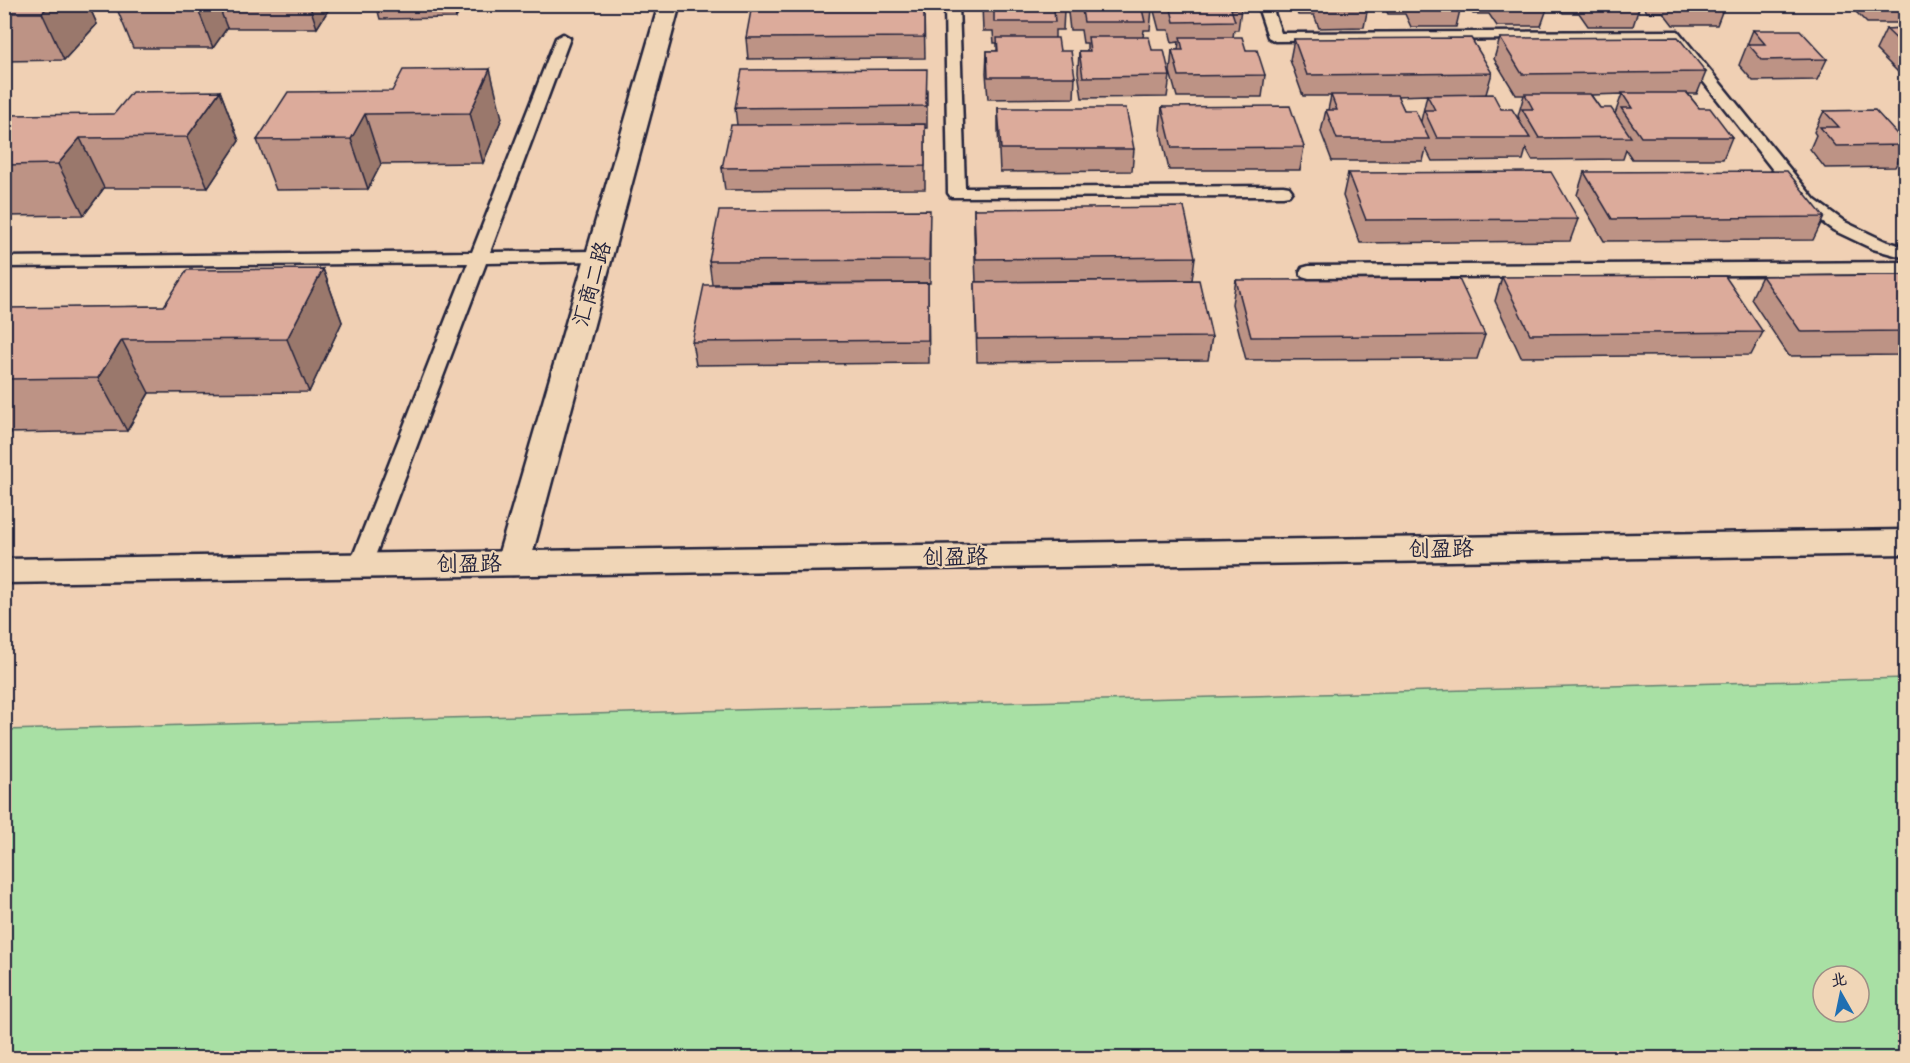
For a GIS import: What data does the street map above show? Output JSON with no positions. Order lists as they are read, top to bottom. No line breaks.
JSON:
{"streets":{"street":["汇商二路","创盈路"]},"crossings":[["汇商二路","创盈路"]],"north":"top"}
